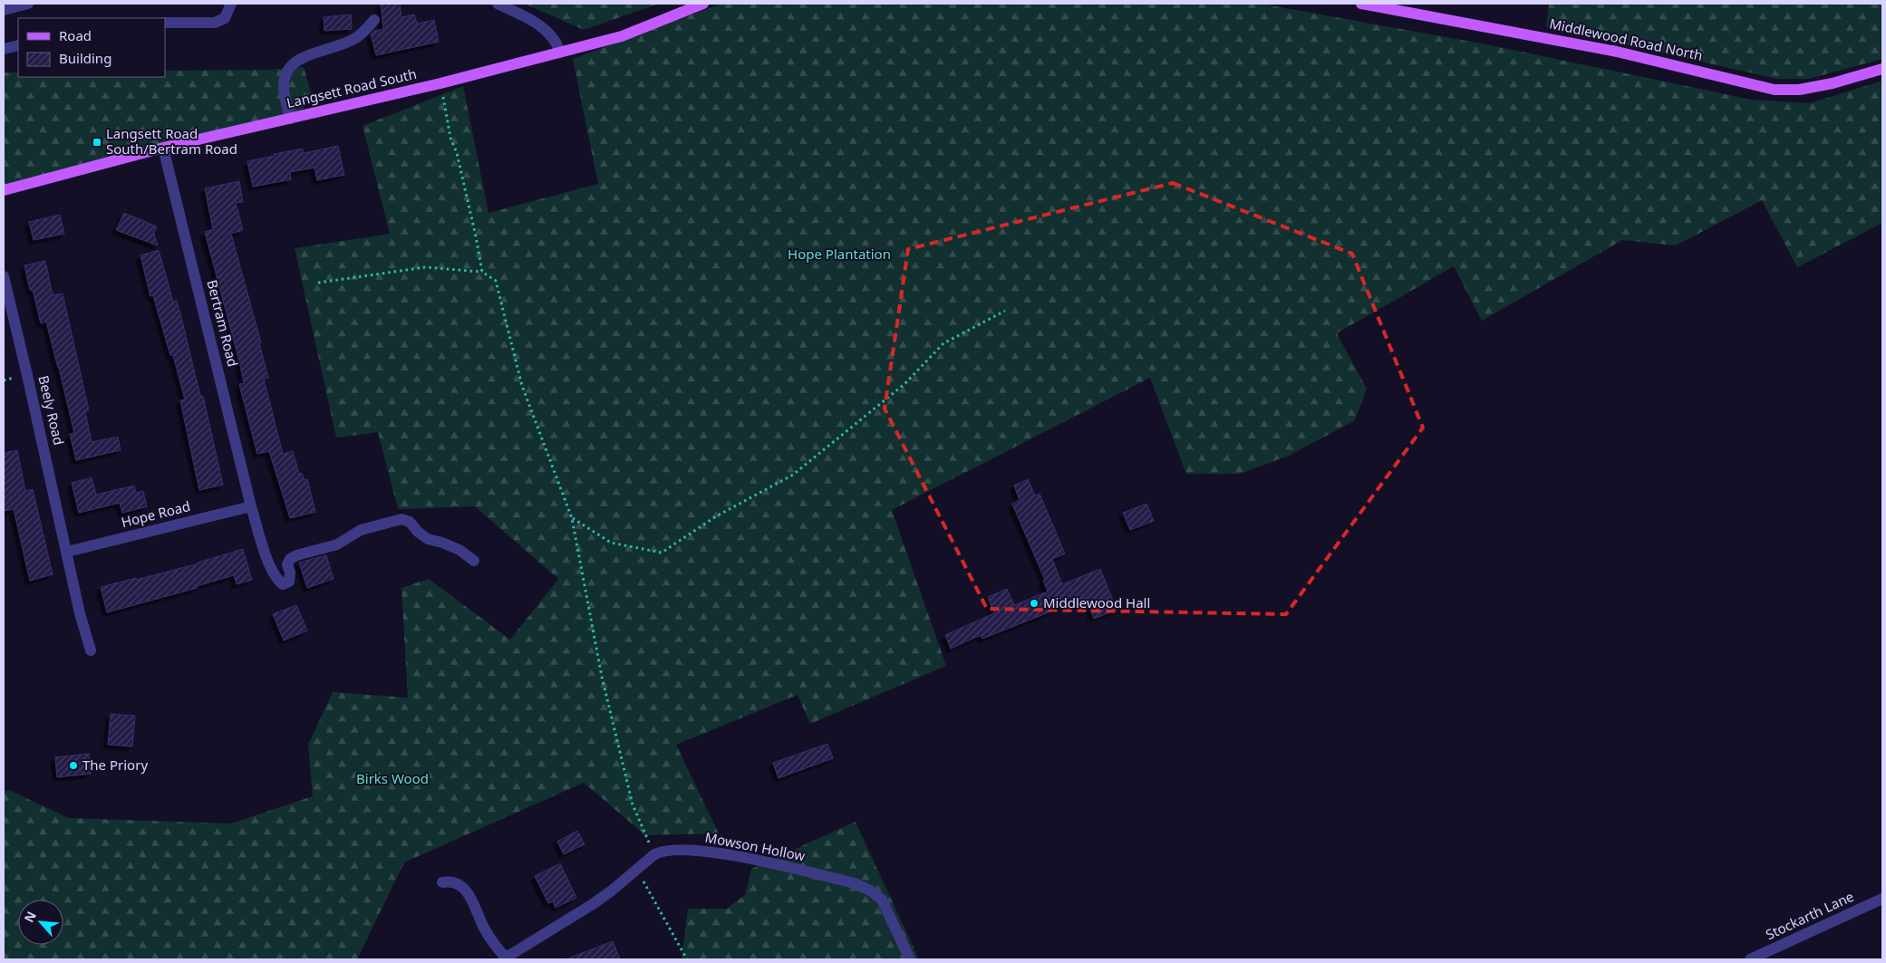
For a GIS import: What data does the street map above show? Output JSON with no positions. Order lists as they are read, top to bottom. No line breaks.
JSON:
{"streets":{"main road":["Middlewood Road North","Langsett Road South"],"street":["Bertram Road","Beely Road","Hope Road","Mowson Hollow","Stockarth Lane"]},"crossings":[["Langsett Road South","Bertram Road"],["Bertram Road","Hope Road"],["Beely Road","Hope Road"]],"parks":["Hope Plantation","Birks Wood"],"places":{"transit":["Langsett Road South/Bertram Road"],"other":["Middlewood Hall","The Priory"]},"legend":["Road","Building"],"north":"top left"}
